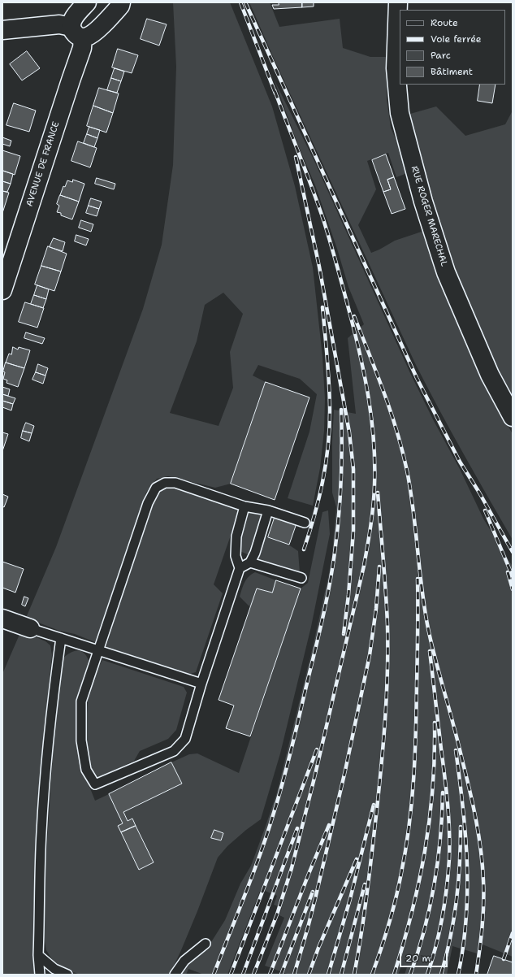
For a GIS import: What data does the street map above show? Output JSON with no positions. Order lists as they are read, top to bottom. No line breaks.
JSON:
{"streets":{"street":["AVENUE DE FRANCE","RUE ROGER MARECHAL"]},"legend":["Route","Voie ferrée","Parc","Bâtiment"],"scale_bar":"20 m"}
